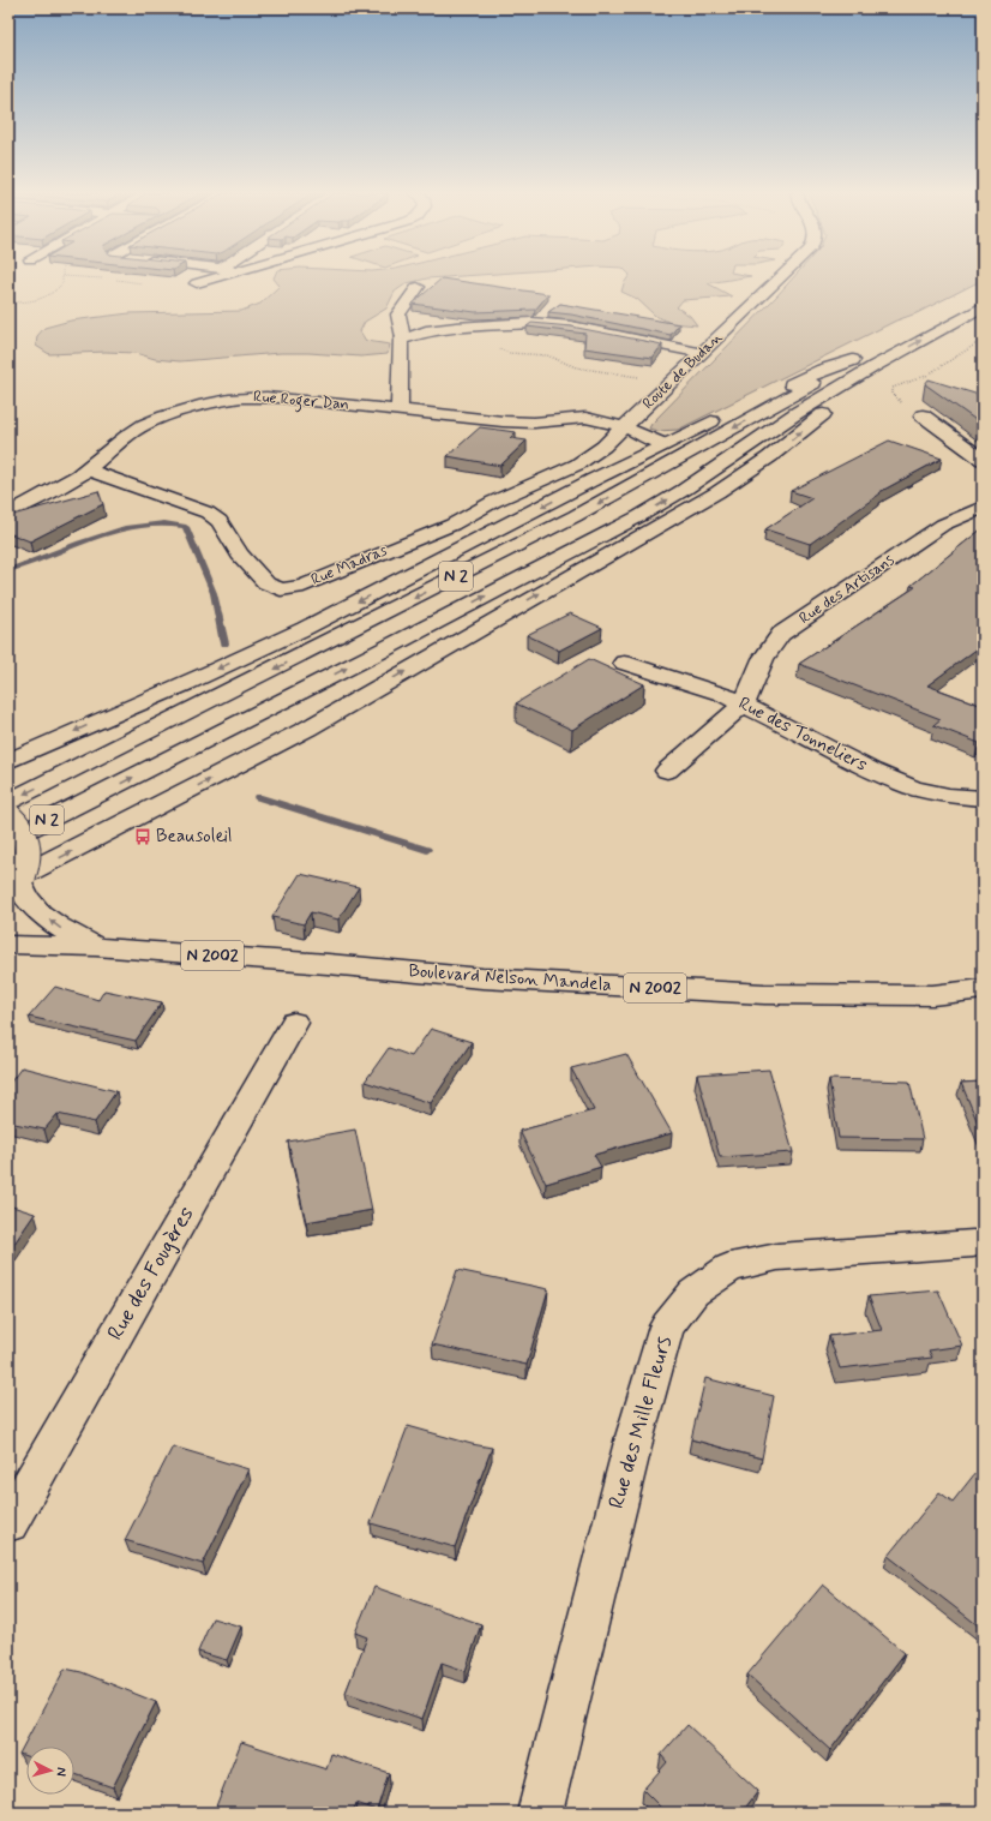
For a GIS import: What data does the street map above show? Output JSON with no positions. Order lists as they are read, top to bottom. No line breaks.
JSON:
{"streets":{"main road":["Route de Budan","Rue Roger Dan","Rue Madras","N 2","Rue des Artisans","Rue des Tonneliers","N 2002","Boulevard Nelson Mandela","Rue des Fougères","Rue des Mille Fleurs"]},"crossings":[["Route de Budan","Rue Roger Dan"],["Route de Budan","Rue Madras"],["Rue Roger Dan","Rue Madras"],["Rue des Artisans","Rue des Tonneliers"]],"places":{"bus stop":["Beausoleil"]},"north":"right"}
